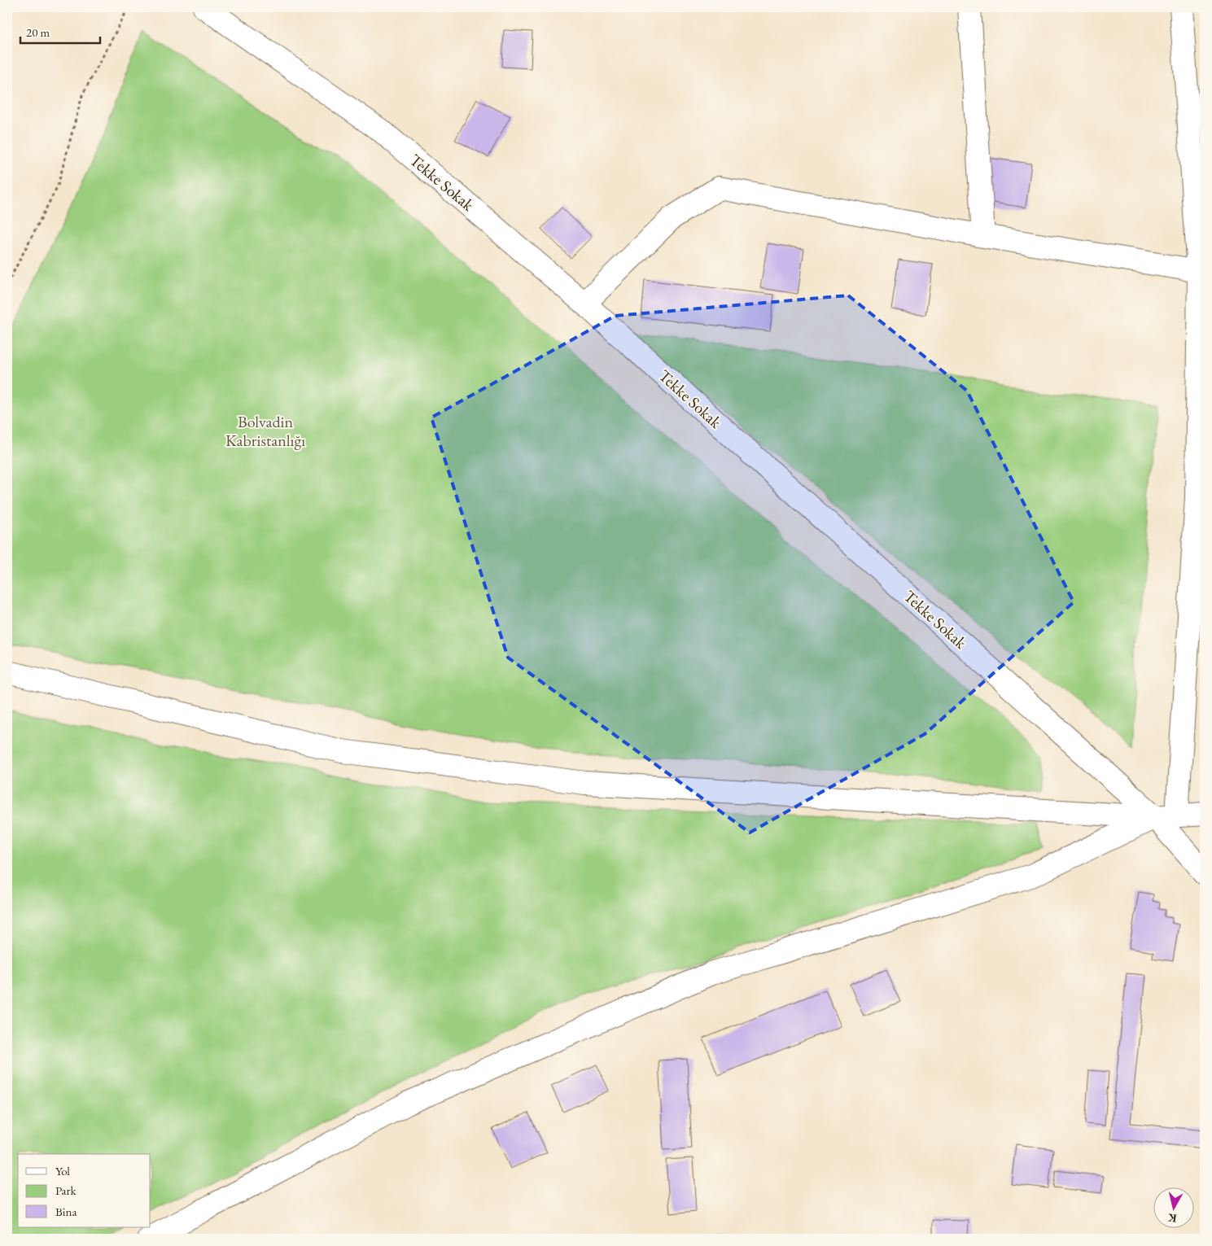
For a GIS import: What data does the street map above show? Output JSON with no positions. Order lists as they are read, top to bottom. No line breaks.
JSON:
{"streets":{"street":["Tekke Sokak"]},"parks":["Bolvadin Kabristanlığı"],"legend":["Yol","Park","Bina"],"scale_bar":"20 m","north":"bottom"}
